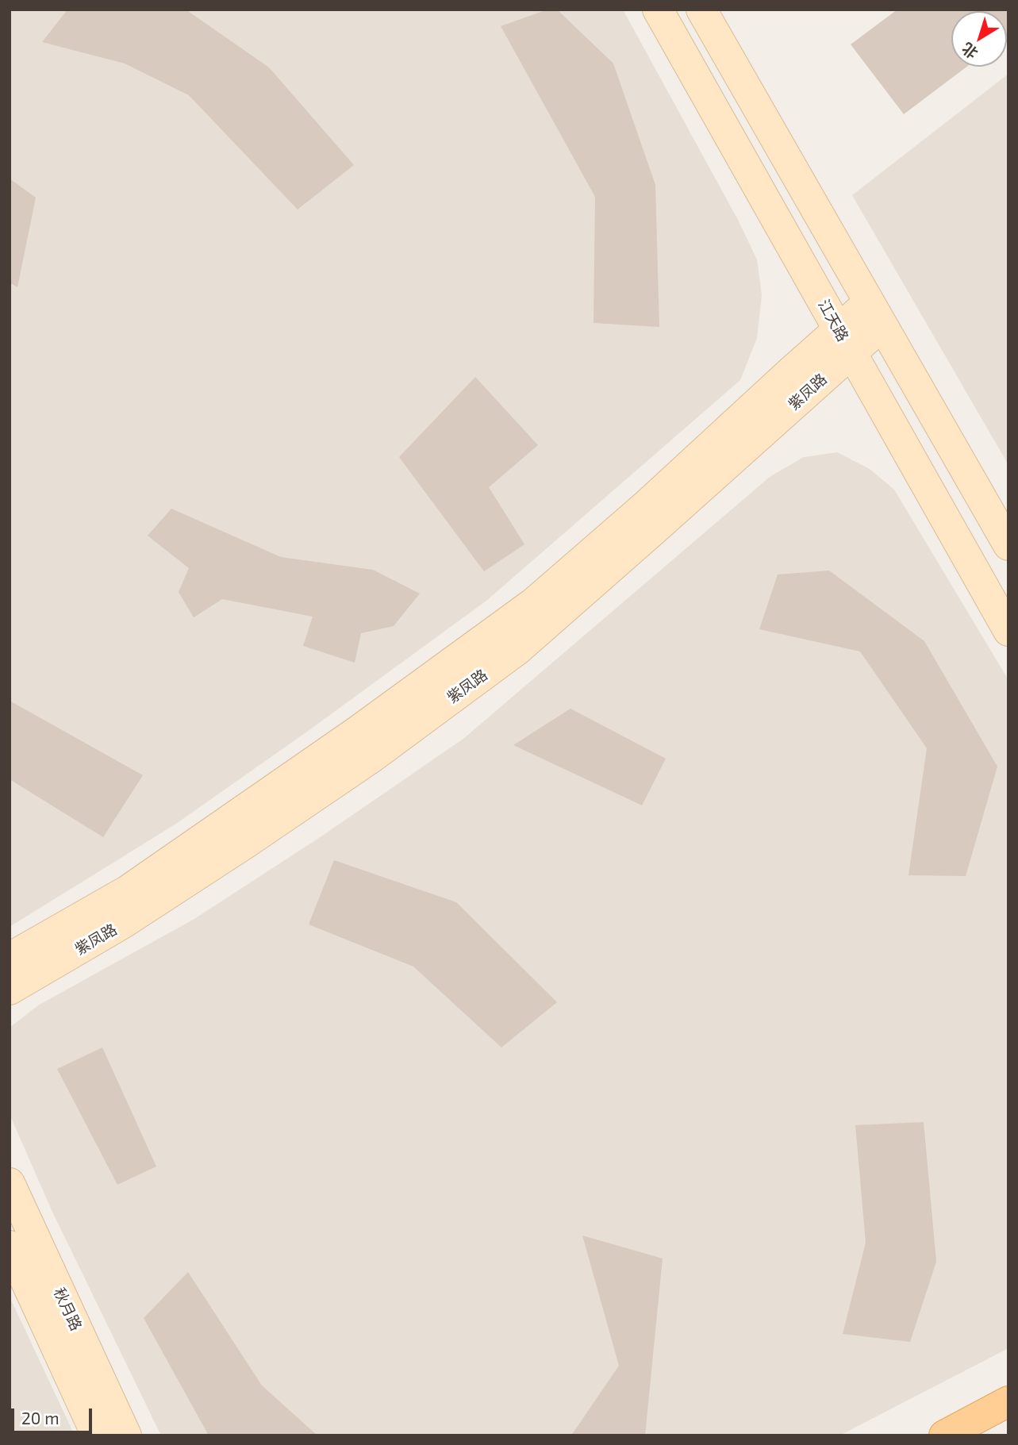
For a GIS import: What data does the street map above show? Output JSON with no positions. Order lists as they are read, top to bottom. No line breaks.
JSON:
{"streets":{"street":["江天路","紫凤路","秋月路"]},"crossings":[["江天路","紫凤路"]],"scale_bar":"20 m","north":"bottom left"}
